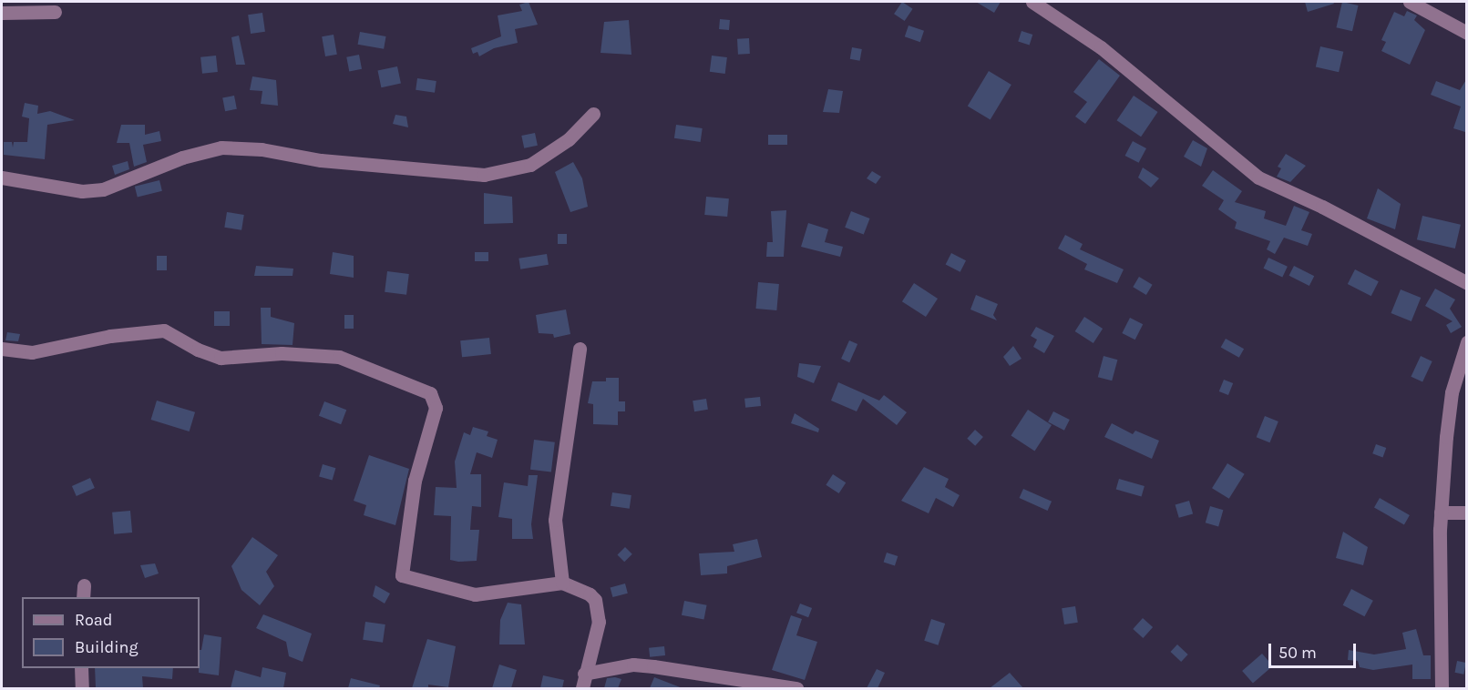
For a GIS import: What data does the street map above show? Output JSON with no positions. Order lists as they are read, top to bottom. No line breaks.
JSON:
{"legend":["Road","Building"],"scale_bar":"50 m"}
